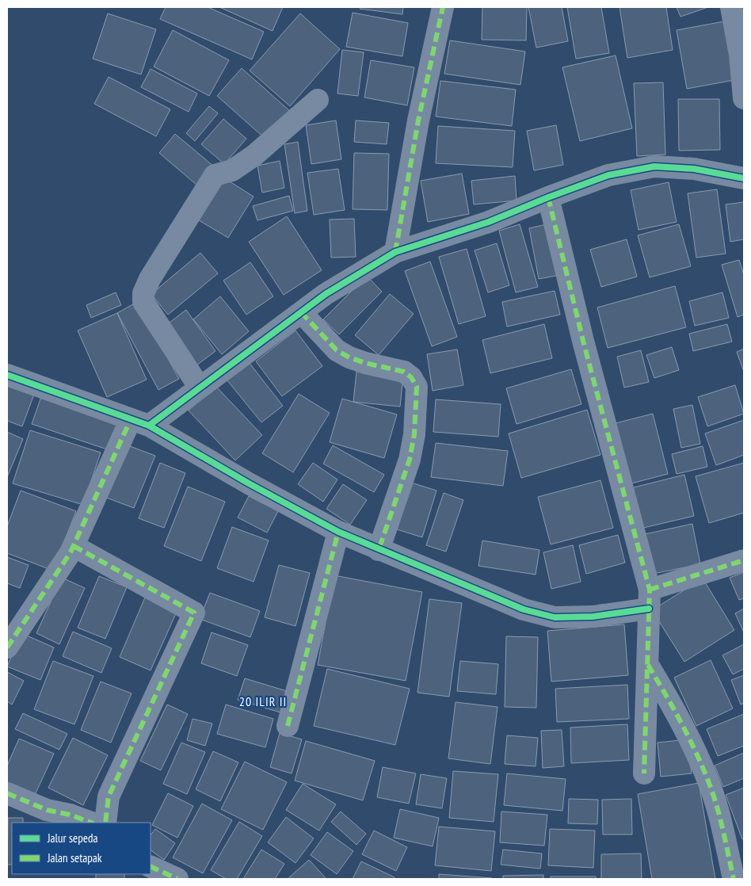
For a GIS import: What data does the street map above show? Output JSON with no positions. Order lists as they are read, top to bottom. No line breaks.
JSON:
{"districts":["20 ILIR II"],"legend":["Jalur sepeda","Jalan setapak"]}
